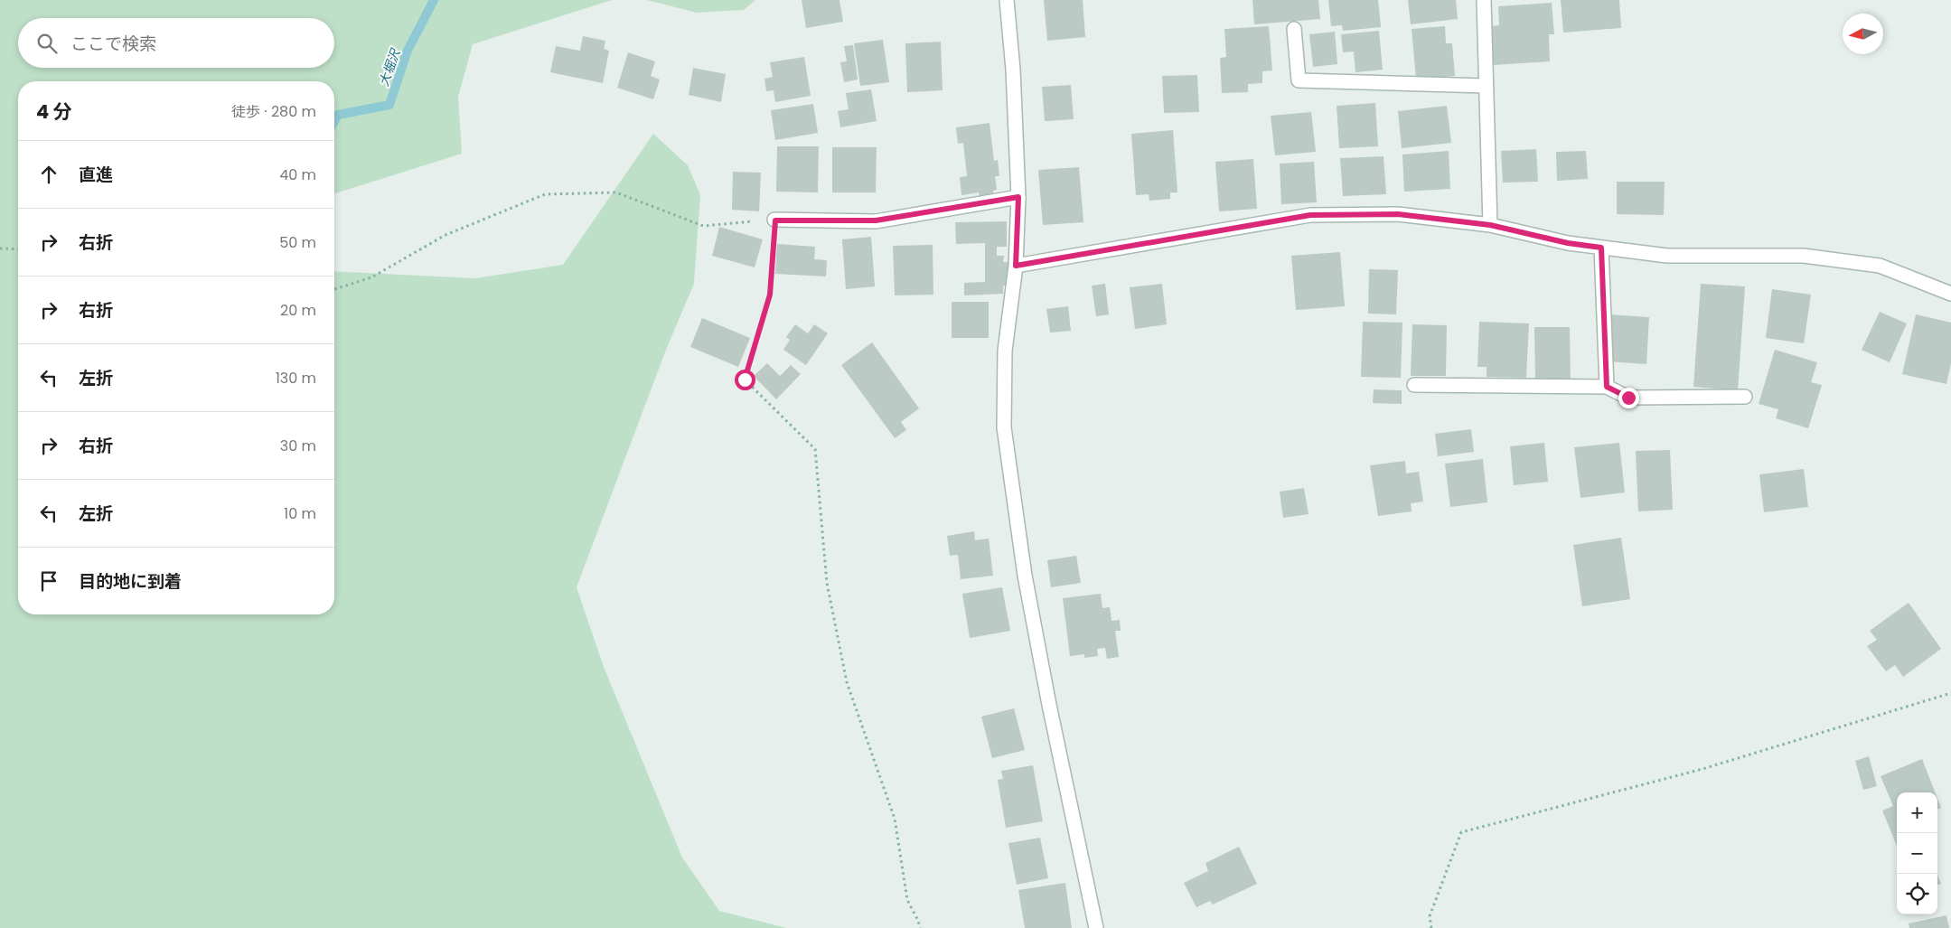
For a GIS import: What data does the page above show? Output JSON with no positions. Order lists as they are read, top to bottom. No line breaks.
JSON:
{"water":["大堀沢"],"north":"left","page":{"search":"ここで検索","heading":["4 分","徒歩 · 280 m"],"list":[["直進","40 m"],["右折","50 m"],["右折","20 m"],["左折","130 m"],["右折","30 m"],["左折","10 m"],"目的地に到着"],"map_buttons":["+","−"]}}
